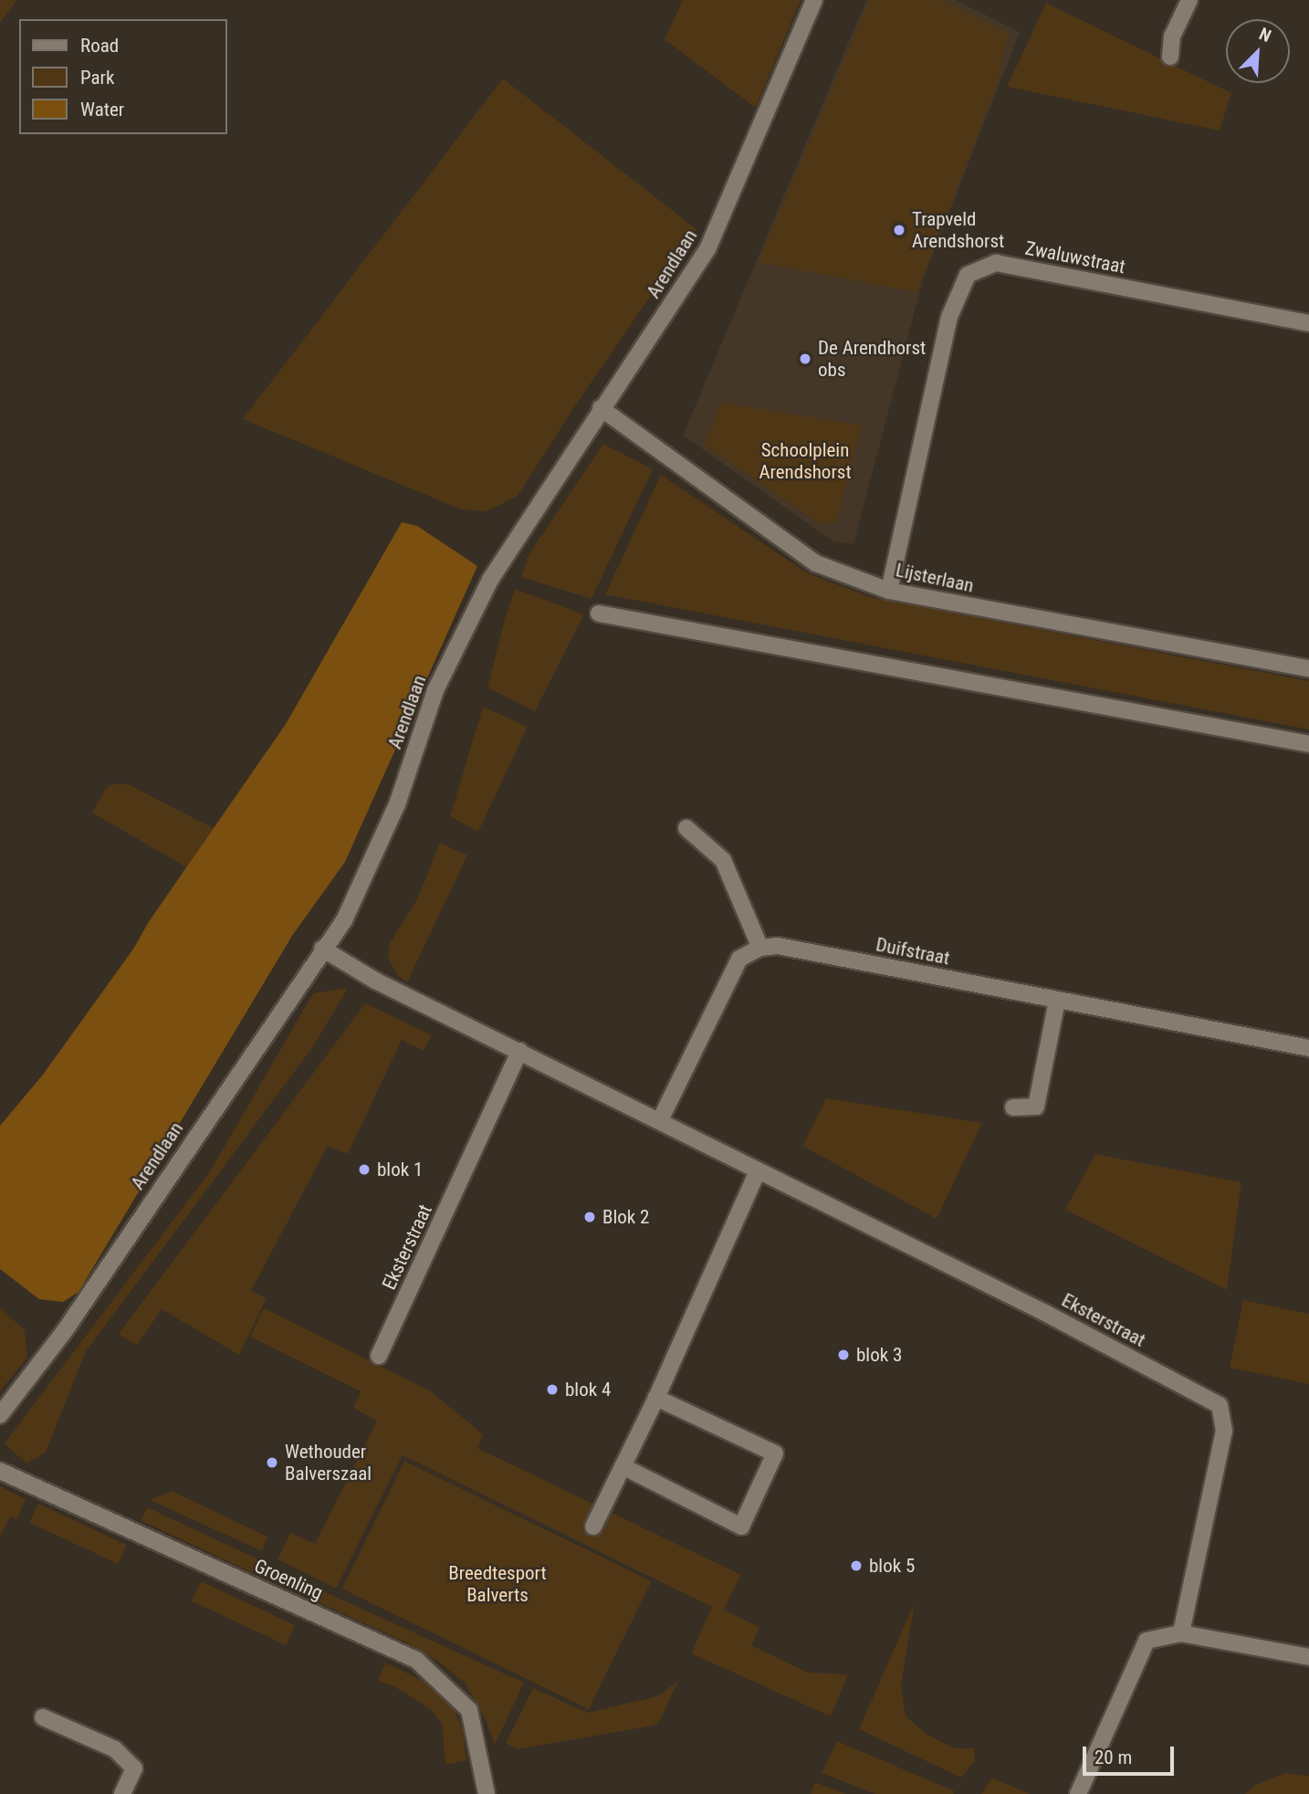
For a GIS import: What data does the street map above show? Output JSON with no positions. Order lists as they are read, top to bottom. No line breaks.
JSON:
{"streets":{"street":["Zwaluwstraat","Arendlaan","Lijsterlaan","Duifstraat","Eksterstraat","Groenling"]},"crossings":[["Zwaluwstraat","Lijsterlaan"],["Arendlaan","Lijsterlaan"],["Arendlaan","Eksterstraat"]],"parks":["Schoolplein Arendshorst","Breedtesport Balverts"],"places":["Trapveld Arendshorst","De Arendhorst obs","blok 1","Blok 2","blok 3","blok 4","Wethouder Balverszaal","blok 5"],"legend":["Road","Park","Water"],"scale_bar":"20 m","north":"top right"}
